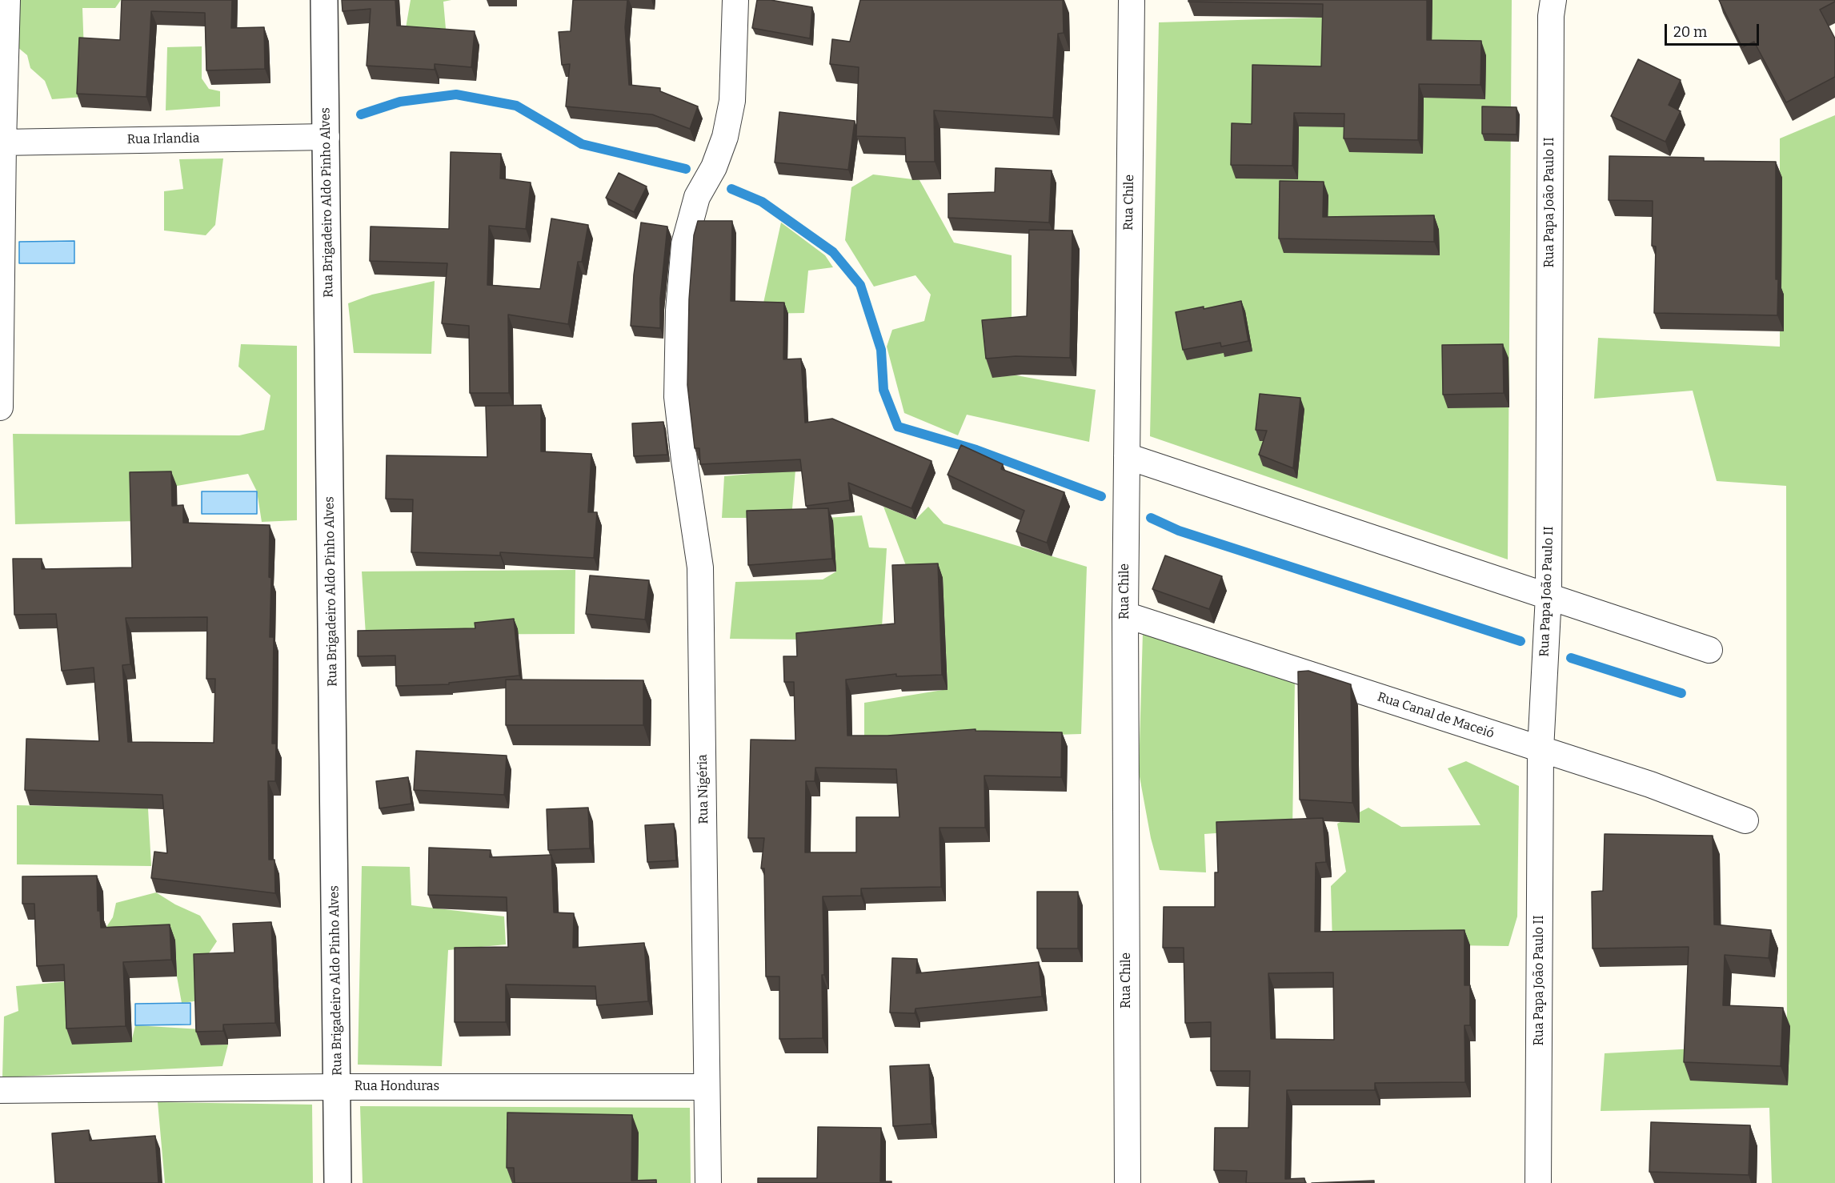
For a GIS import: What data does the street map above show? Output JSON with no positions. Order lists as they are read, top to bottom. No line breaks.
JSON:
{"streets":{"street":["Rua Irlandia","Rua Brigadeiro Aldo Pinho Alves","Rua Chile","Rua Papa João Paulo II","Rua Canal de Maceió","Rua Nigéria","Rua Honduras"]},"crossings":[["Rua Irlandia","Rua Brigadeiro Aldo Pinho Alves"],["Rua Brigadeiro Aldo Pinho Alves","Rua Honduras"],["Rua Chile","Rua Canal de Maceió"],["Rua Papa João Paulo II","Rua Canal de Maceió"],["Rua Nigéria","Rua Honduras"]],"scale_bar":"20 m"}
